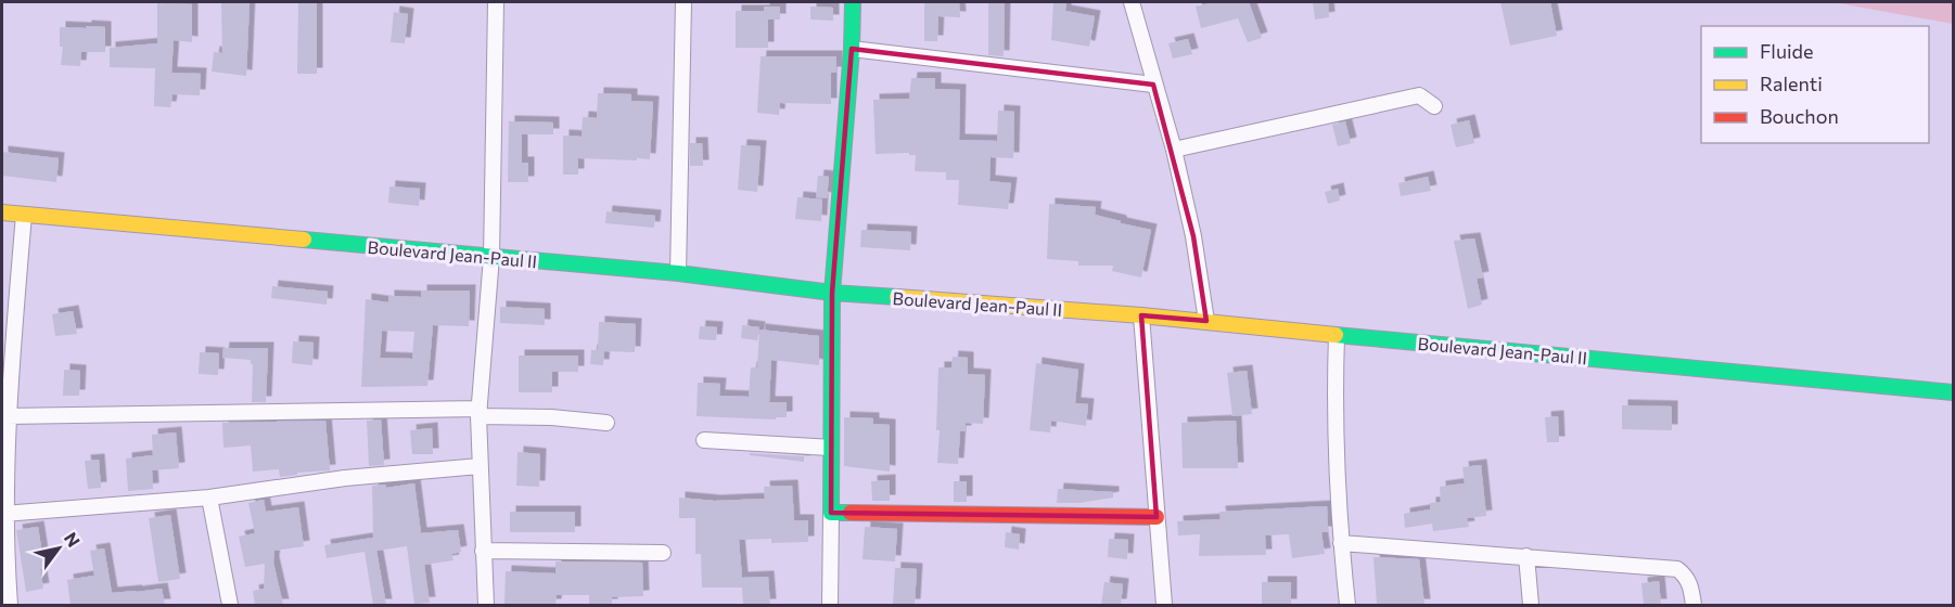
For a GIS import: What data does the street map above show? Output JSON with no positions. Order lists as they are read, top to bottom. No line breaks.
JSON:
{"streets":{"main road":["Boulevard Jean-Paul II"]},"legend":["Fluide","Ralenti","Bouchon"],"north":"top right"}
